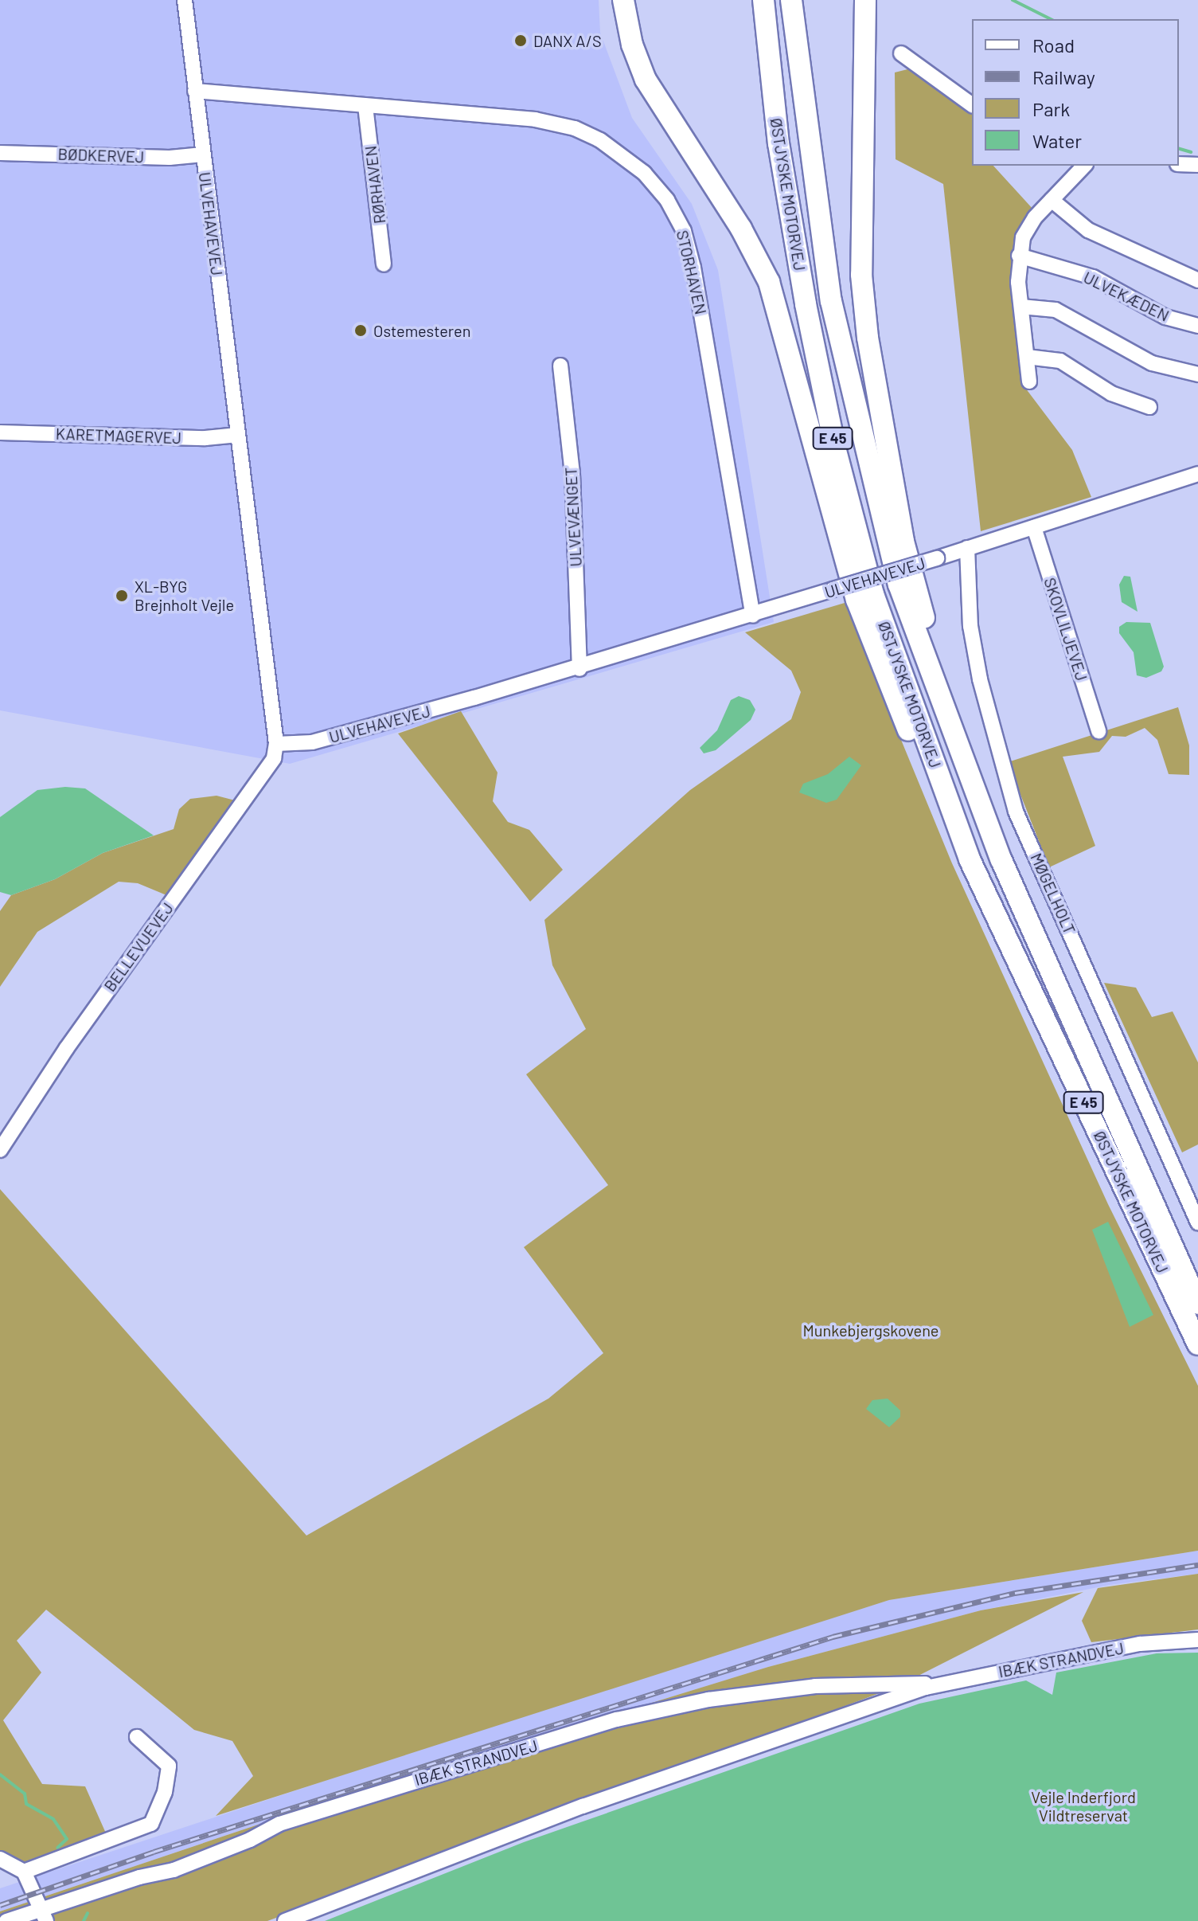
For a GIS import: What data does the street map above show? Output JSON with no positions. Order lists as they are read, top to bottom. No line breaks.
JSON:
{"streets":{"highway":["ØSTJYSKE MOTORVEJ","E 45"],"street":["BØDKERVEJ","RØRHAVEN","ULVEHAVEVEJ","STORHAVEN","ULVEKÆDEN","KARETMAGERVEJ","ULVEVÆNGET","SKOVLILJEVEJ","MØGELHOLT","BELLEVUEVEJ","IBÆK STRANDVEJ"]},"crossings":[["BØDKERVEJ","ULVEHAVEVEJ"],["RØRHAVEN","STORHAVEN"],["ULVEHAVEVEJ","STORHAVEN"],["ULVEHAVEVEJ","KARETMAGERVEJ"],["ULVEHAVEVEJ","ULVEVÆNGET"],["ULVEHAVEVEJ","SKOVLILJEVEJ"],["ULVEHAVEVEJ","MØGELHOLT"],["ULVEHAVEVEJ","BELLEVUEVEJ"]],"parks":["Munkebjergskovene","Vejle Inderfjord Vildtreservat"],"places":["DANX A/S","Ostemesteren","XL-BYG Brejnholt Vejle"],"legend":["Road","Railway","Park","Water"]}
